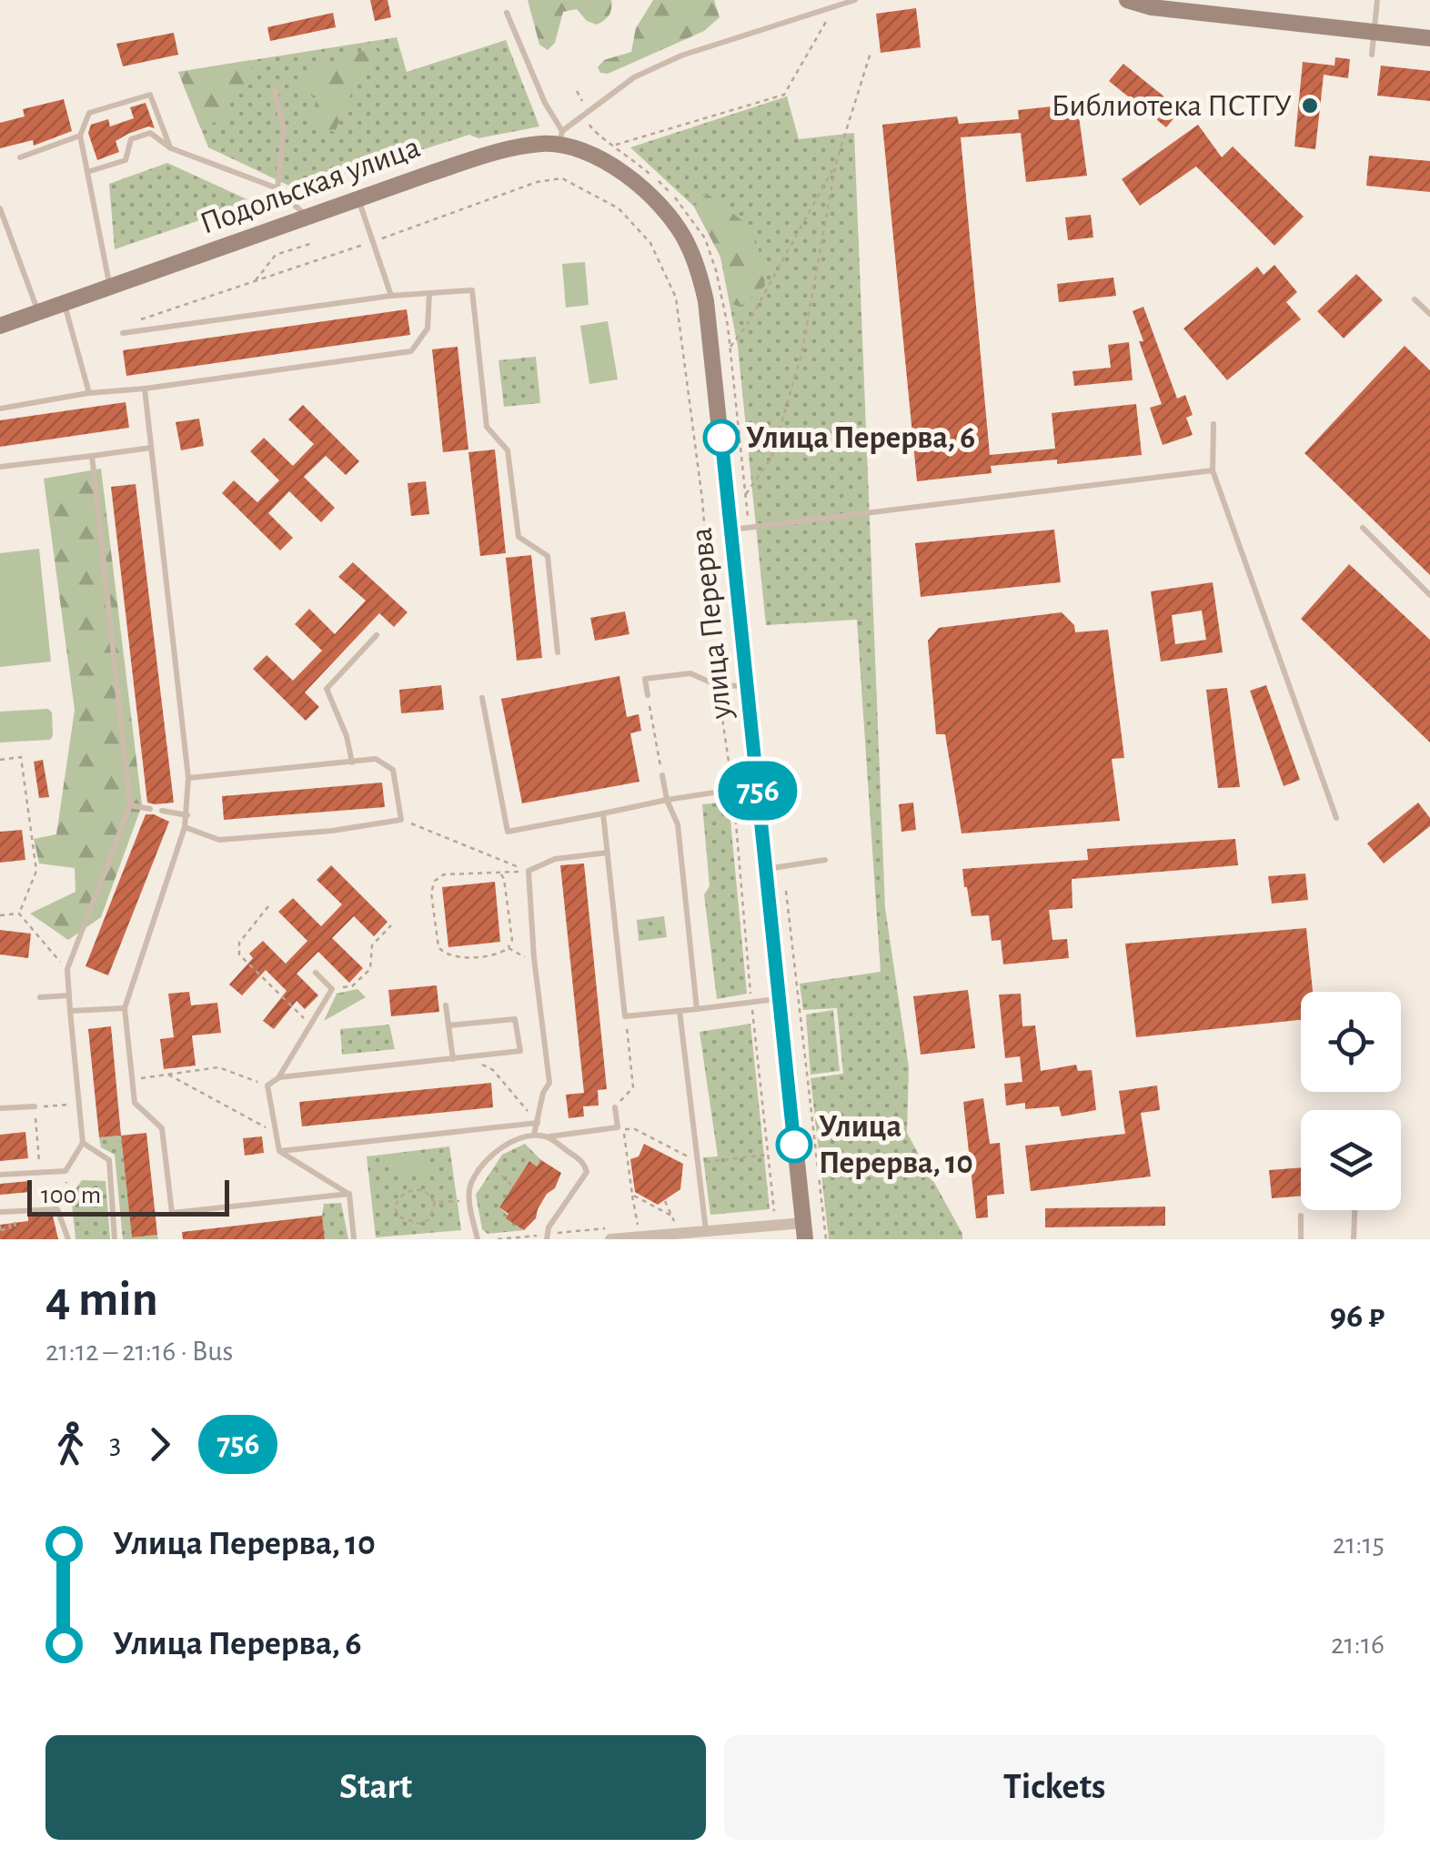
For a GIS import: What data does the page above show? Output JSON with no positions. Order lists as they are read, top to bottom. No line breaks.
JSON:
{"streets":{"street":["Подольская улица","улица Перерва"]},"crossings":[["Подольская улица","улица Перерва"]],"places":["Библиотека ПСТГУ","Улица Перерва, 6","Улица Перерва, 10"],"lines":["bus line 756"],"scale_bar":"100 m","page":{"on_map":"756","scale":"100 m","heading":["4 min","21:12 – 21:16 · Bus","96 ₽"],"legs":["3","756"],"list":[{"name":"Улица Перерва, 10","value":"21:15"},{"name":"Улица Перерва, 6","value":"21:16"}],"buttons":["Start","Tickets"]}}
